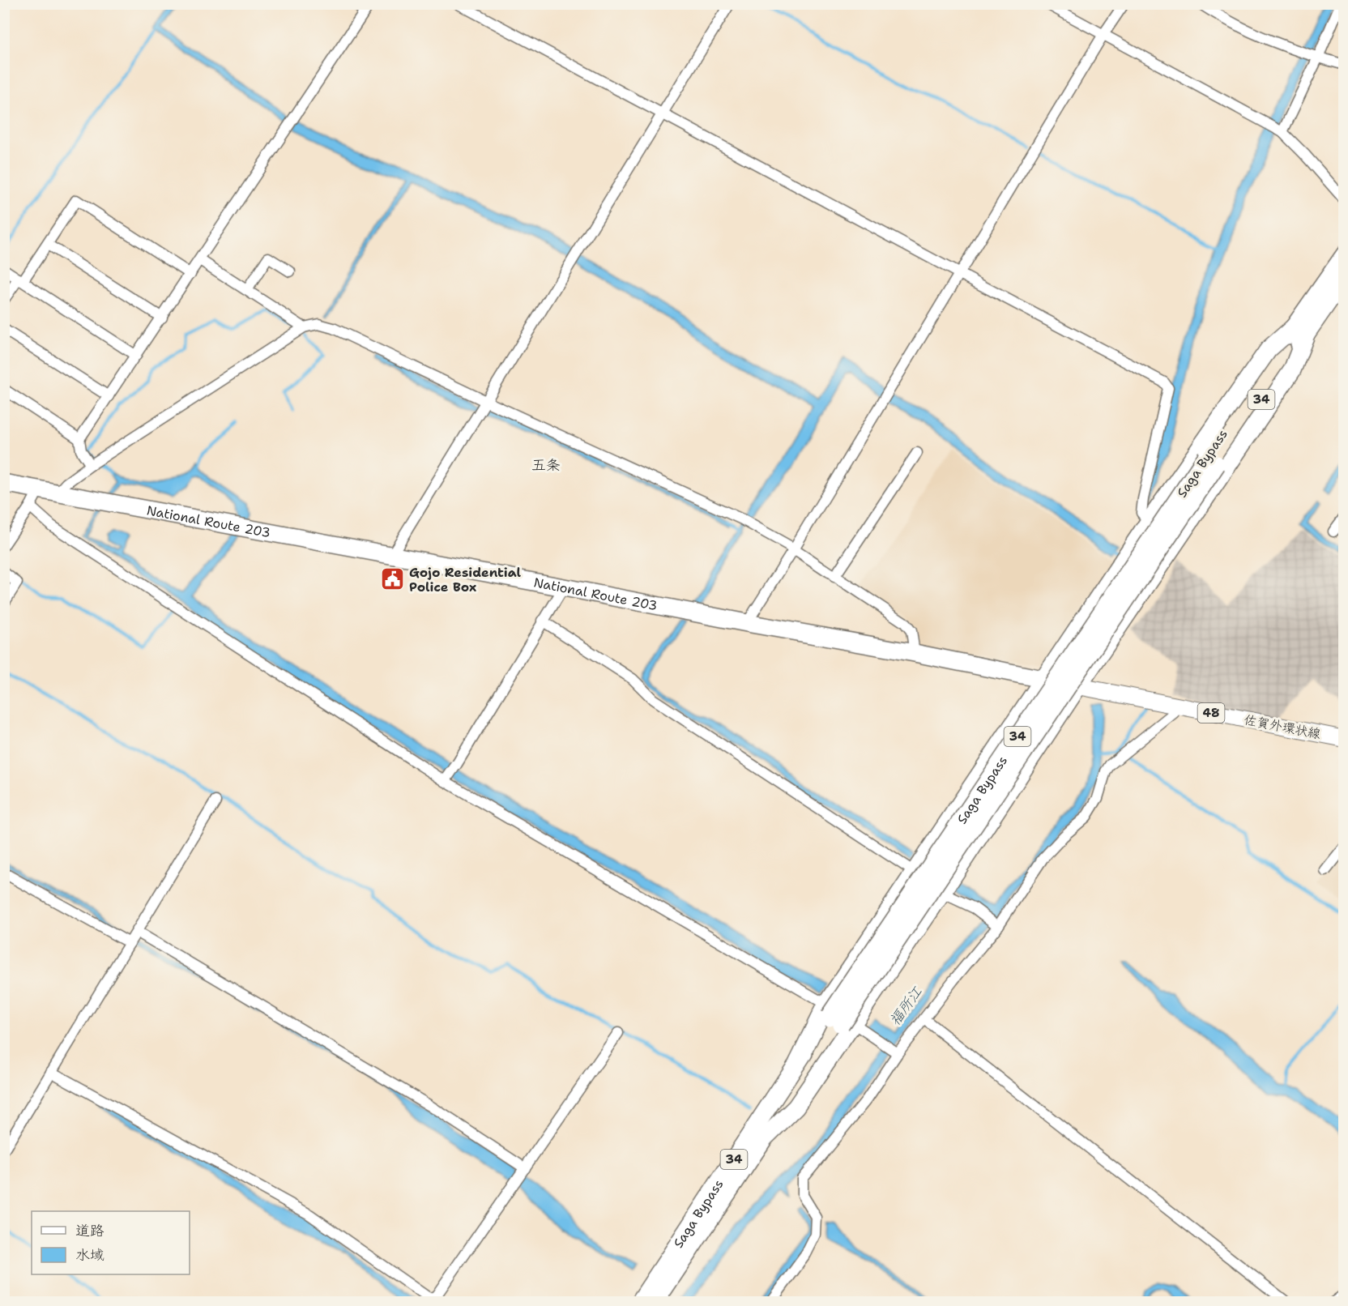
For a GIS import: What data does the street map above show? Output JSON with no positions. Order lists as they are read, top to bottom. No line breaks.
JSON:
{"streets":{"highway":["34","Saga Bypass","National Route 203"],"main road":["48","佐賀外環状線"]},"crossings":[["34","Saga Bypass"],["34","National Route 203"],["34","佐賀外環状線"],["National Route 203","佐賀外環状線"]],"districts":["五条"],"water":["福所江"],"places":{"public building":["Gojo Residential Police Box"]},"legend":["道路","水域"]}
